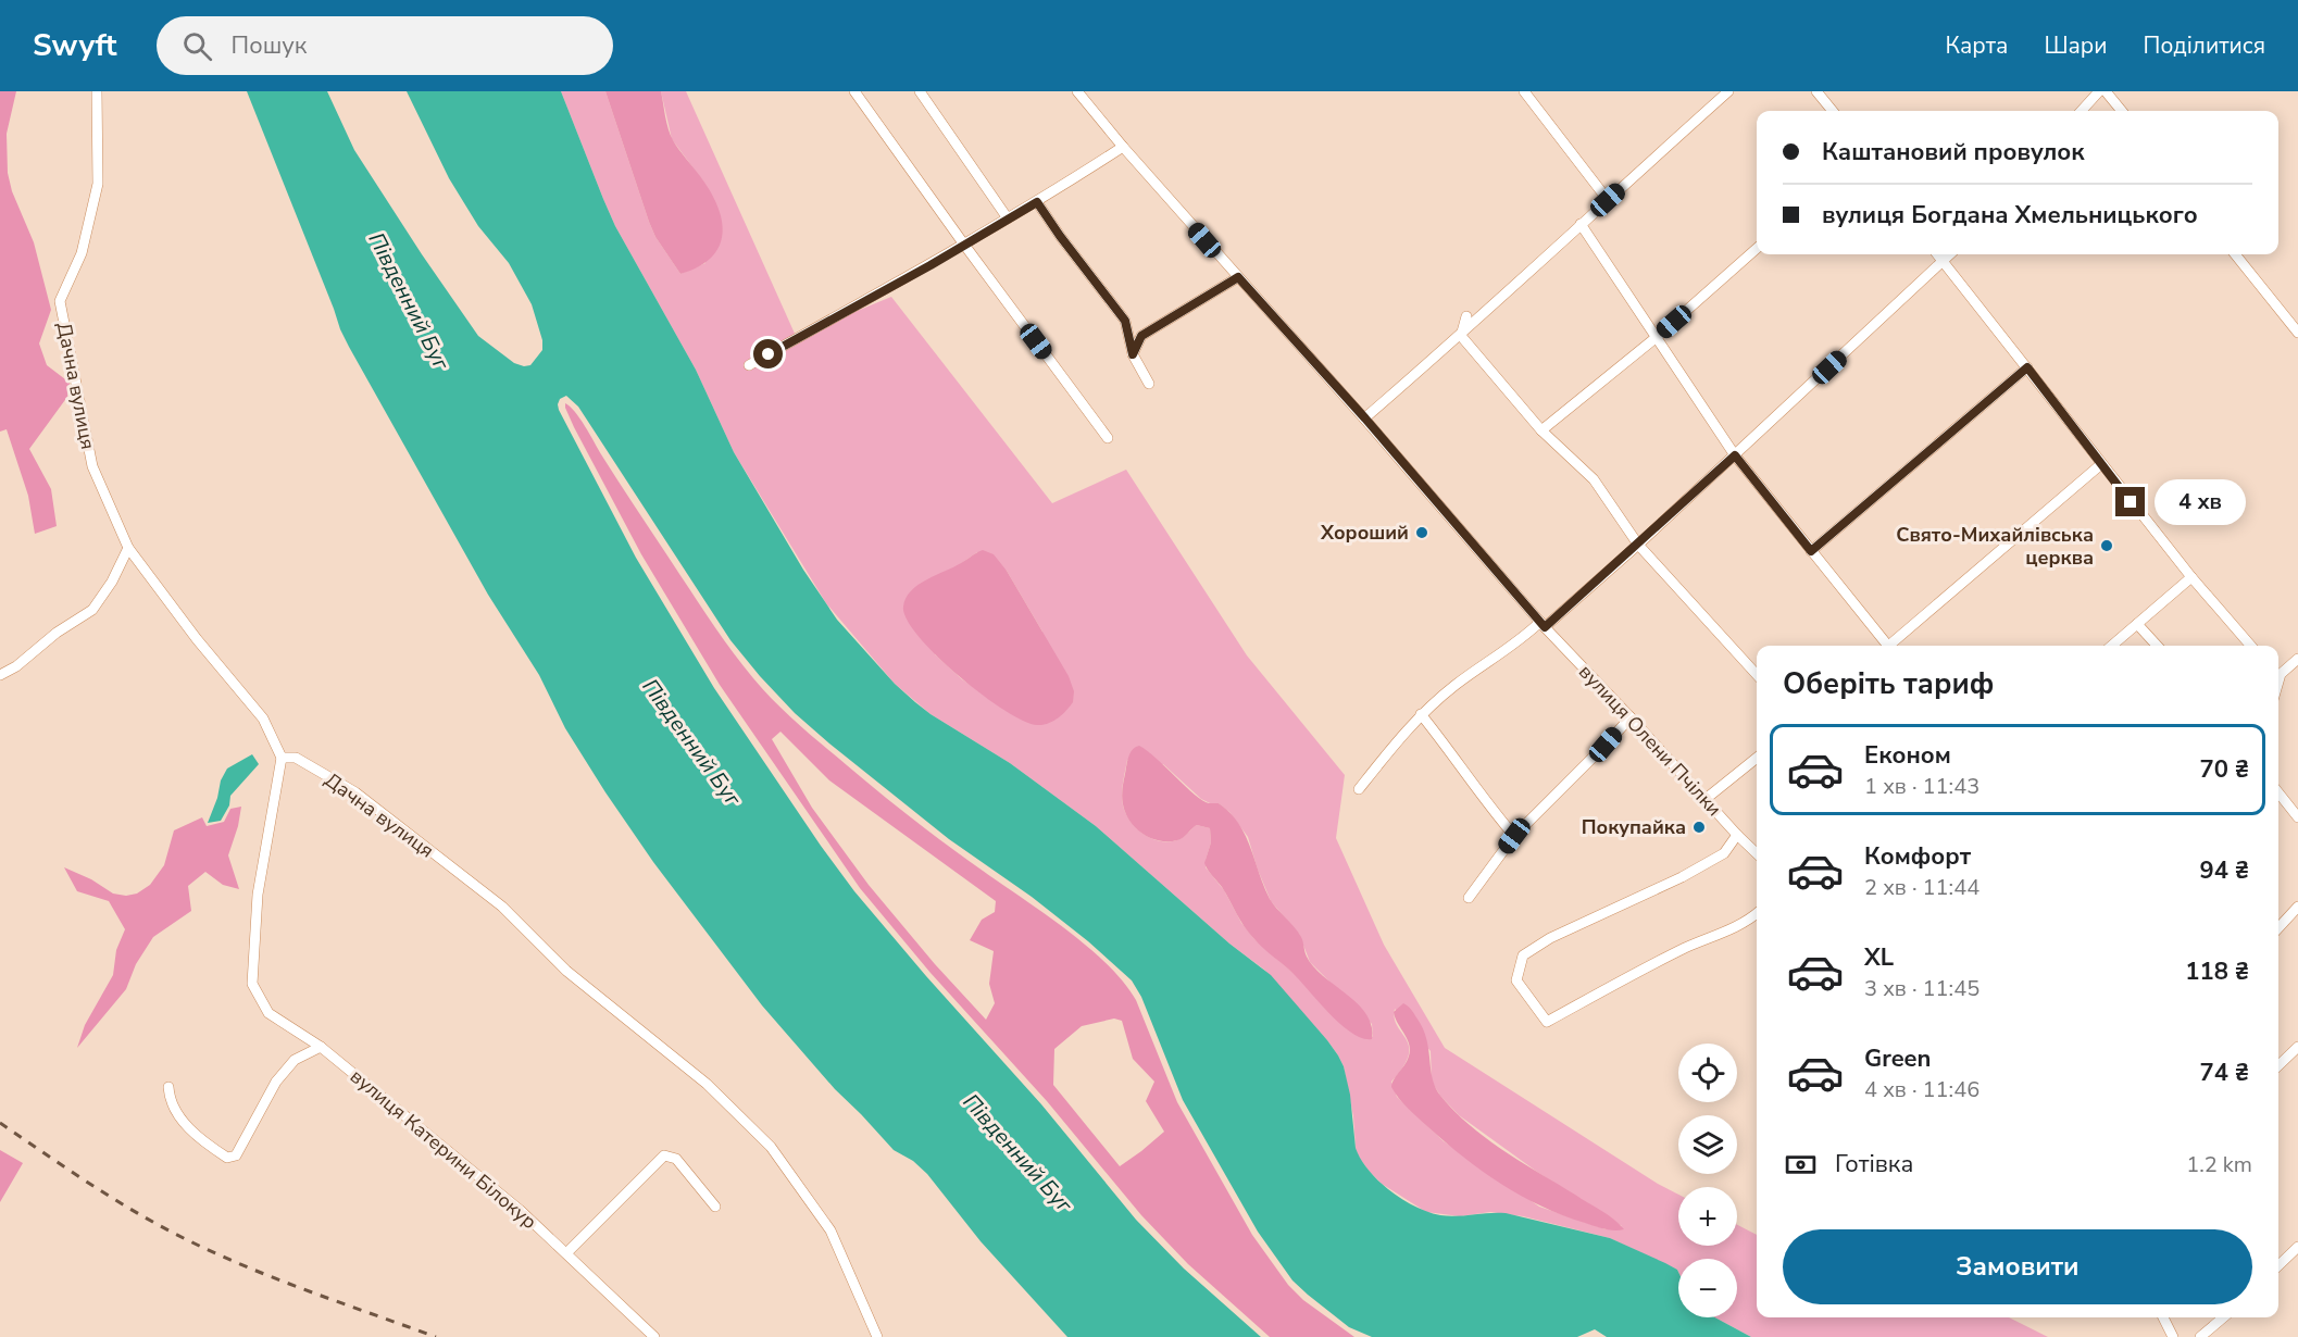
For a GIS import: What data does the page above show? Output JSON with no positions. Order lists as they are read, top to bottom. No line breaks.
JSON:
{"streets":{"street":["Дачна вулиця","вулиця Олени Пчілки","вулиця Катерини Білокур"]},"crossings":[["Дачна вулиця","вулиця Катерини Білокур"]],"water":["Південний Буг"],"places":["Хороший","Свято-Михайлівська церква","Покупайка"],"page":{"header":"Swyft","search":"Пошук","nav":["Карта","Шари","Поділитися"],"banner":["Каштановий провулок","вулиця Богдана Хмельницького"],"bubble":"4 хв","heading":"Оберіть тариф","list":[{"name":"Економ","note":"1 хв · 11:43","value":"70 ₴"},{"name":"Комфорт","note":"2 хв · 11:44","value":"94 ₴"},{"name":"XL","note":"3 хв · 11:45","value":"118 ₴"},{"name":"Green","note":"4 хв · 11:46","value":"74 ₴"}],"map_buttons":["+","−"],"pay":["Готівка","1.2 km"],"buttons":"Замовити"}}
